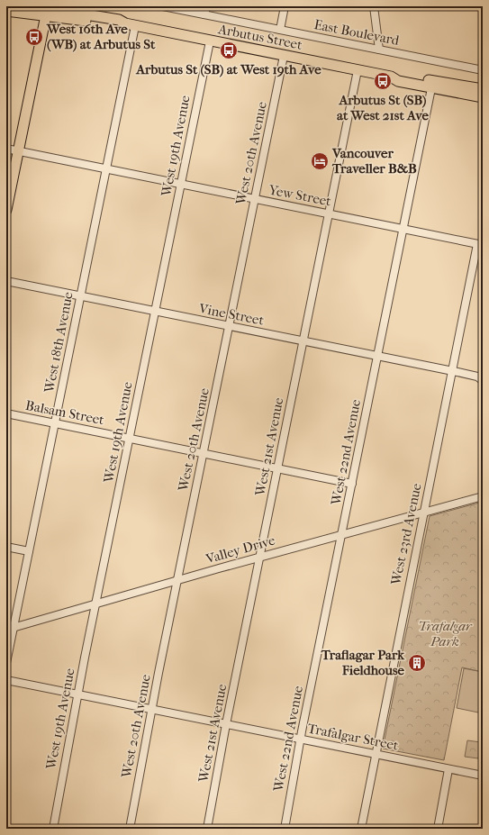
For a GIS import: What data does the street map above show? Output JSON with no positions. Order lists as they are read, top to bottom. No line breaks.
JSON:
{"streets":{"main road":["Arbutus Street"],"street":["East Boulevard","West 19th Avenue","West 20th Avenue","Yew Street","Vine Street","West 18th Avenue","Balsam Street","West 21st Avenue","West 22nd Avenue","West 23rd Avenue","Valley Drive","Trafalgar Street"]},"crossings":[["Arbutus Street","West 19th Avenue"],["Arbutus Street","West 20th Avenue"],["Arbutus Street","West 18th Avenue"],["Arbutus Street","West 21st Avenue"],["Arbutus Street","West 22nd Avenue"],["West 19th Avenue","Yew Street"],["West 19th Avenue","Vine Street"],["West 19th Avenue","Balsam Street"],["West 19th Avenue","Valley Drive"],["West 19th Avenue","Trafalgar Street"],["West 20th Avenue","Yew Street"],["West 20th Avenue","Vine Street"],["West 20th Avenue","Balsam Street"],["West 20th Avenue","Valley Drive"],["West 20th Avenue","Trafalgar Street"],["Yew Street","West 18th Avenue"],["Yew Street","West 21st Avenue"],["Yew Street","West 22nd Avenue"],["Yew Street","West 23rd Avenue"],["Vine Street","West 18th Avenue"],["Vine Street","West 21st Avenue"],["Vine Street","West 22nd Avenue"],["Vine Street","West 23rd Avenue"],["West 18th Avenue","Balsam Street"],["West 18th Avenue","Valley Drive"],["Balsam Street","West 21st Avenue"],["Balsam Street","West 22nd Avenue"],["West 21st Avenue","Valley Drive"],["West 21st Avenue","Trafalgar Street"],["West 22nd Avenue","Valley Drive"],["West 22nd Avenue","Trafalgar Street"],["West 23rd Avenue","Valley Drive"],["West 23rd Avenue","Trafalgar Street"]],"parks":["Trafalgar Park"],"places":{"bus stop":["West 16th Ave (WB) at Arbutus St","Arbutus St (SB) at West 19th Ave","Arbutus St (SB) at West 21st Ave"],"hotel":["Vancouver Traveller B&B"],"building":["Traflagar Park Fieldhouse"]}}
